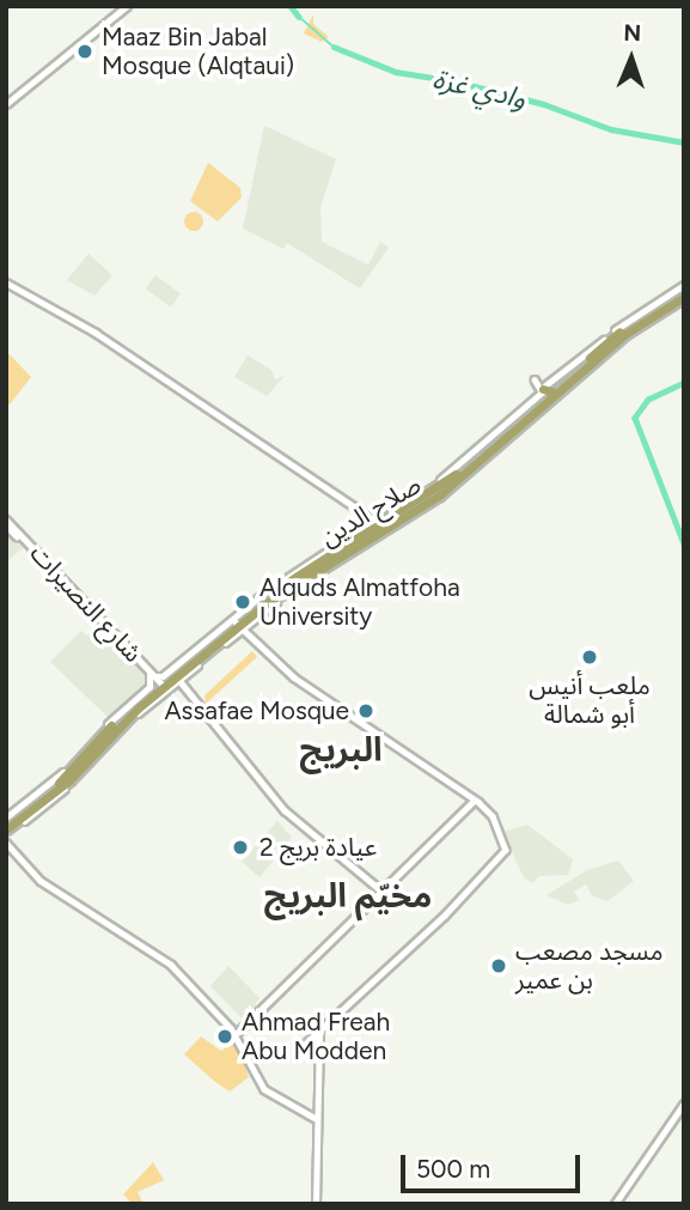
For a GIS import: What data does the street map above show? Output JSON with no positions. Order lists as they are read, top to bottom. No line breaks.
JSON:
{"streets":{"highway":["صلاح الدين"],"street":["شارع النصيرات"]},"crossings":[["صلاح الدين","شارع النصيرات"]],"districts":["البريج","مخيّم البريج"],"water":["وادي غزة"],"places":["Maaz Bin Jabal Mosque (Alqtaui)","Alquds Almatfoha University","ملعب أنيس أبو شمالة","Assafae Mosque","عيادة بريج 2","مسجد مصعب بن عمير","Ahmad Freah Abu Modden"],"scale_bar":"500 m","north":"top"}
